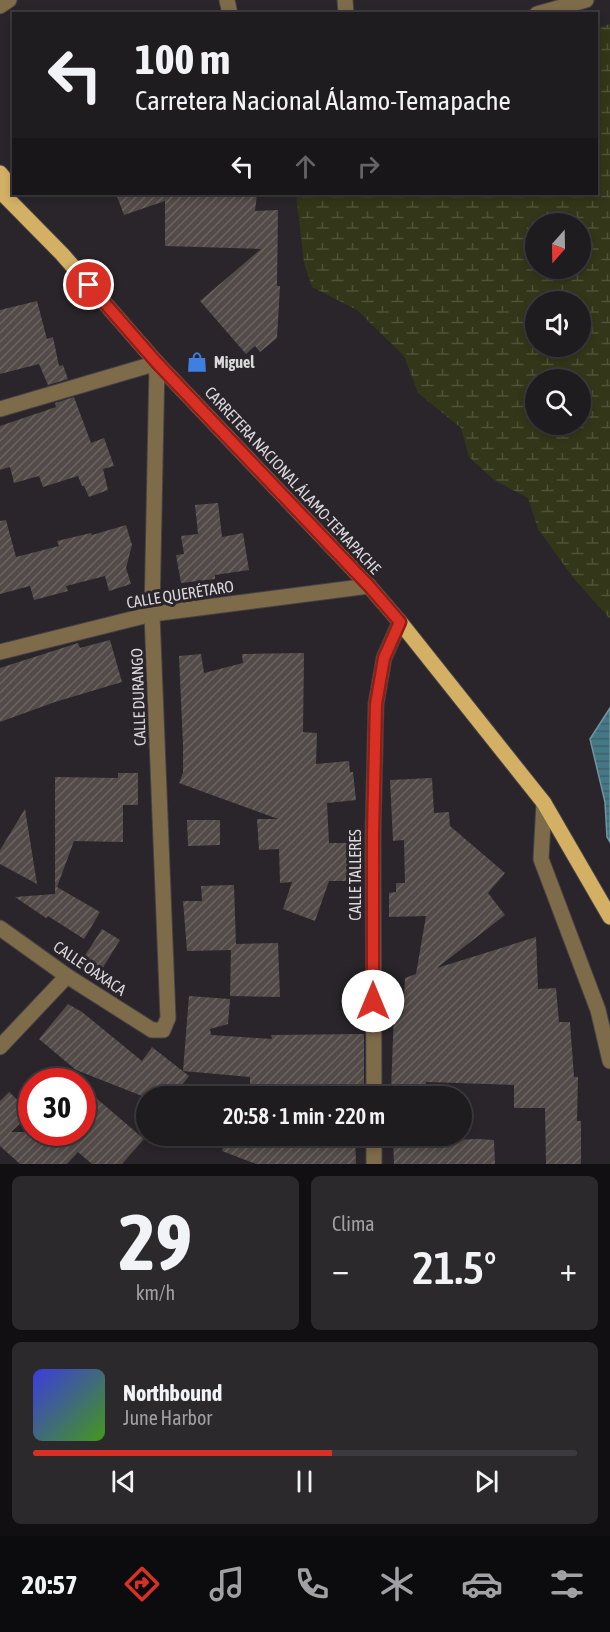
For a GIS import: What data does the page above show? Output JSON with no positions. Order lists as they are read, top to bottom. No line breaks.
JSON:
{"streets":{"main road":["CARRETERA NACIONAL ÁLAMO-TEMAPACHE"],"street":["CALLE QUERÉTARO","CALLE DURANGO","CALLE TALLERES","CALLE OAXACA"]},"crossings":[["CARRETERA NACIONAL ÁLAMO-TEMAPACHE","CALLE QUERÉTARO"],["CARRETERA NACIONAL ÁLAMO-TEMAPACHE","CALLE DURANGO"],["CARRETERA NACIONAL ÁLAMO-TEMAPACHE","CALLE TALLERES"],["CALLE QUERÉTARO","CALLE DURANGO"],["CALLE DURANGO","CALLE OAXACA"]],"places":{"shop":["Miguel"]},"north":"bottom","page":{"turn":["100 m","Carretera Nacional Álamo-Temapache"],"limit":"30","trip":"20:58 · 1 min · 220 m","tile":[["29","km/h"],"Clima"],"heat":["−","21.5°","+"],"song":["Northbound","June Harbor"],"tabs":"20:57"}}
